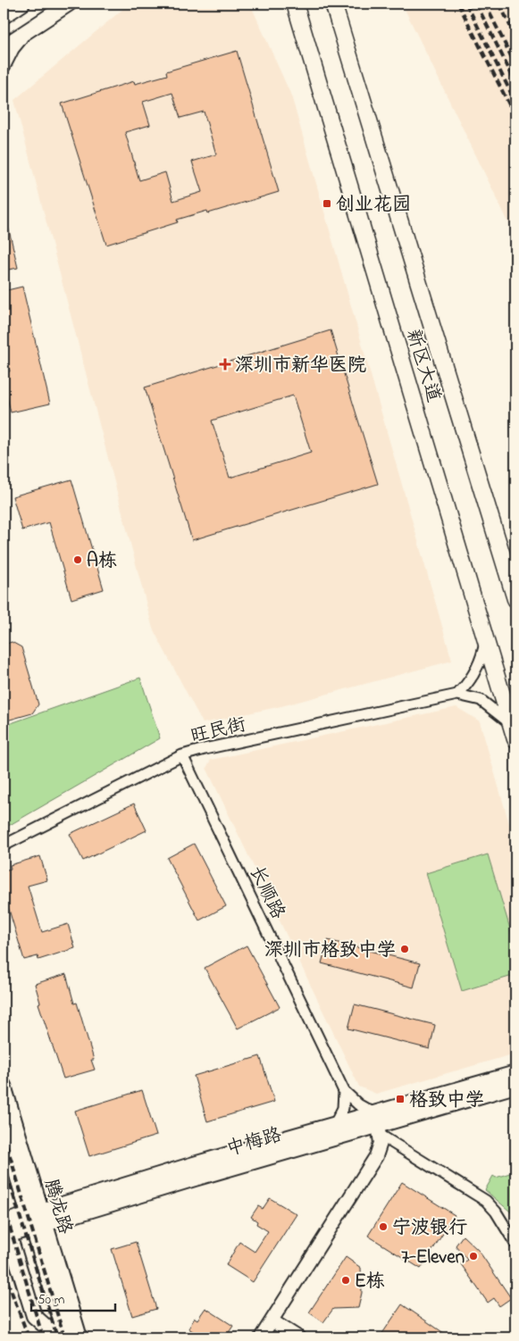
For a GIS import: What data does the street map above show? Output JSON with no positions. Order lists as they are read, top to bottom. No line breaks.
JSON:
{"streets":{"main road":["新区大道","中梅路","腾龙路"],"street":["旺民街","长顺路"]},"crossings":[["旺民街","长顺路"],["中梅路","腾龙路"]],"places":{"transit":["创业花园","格致中学"],"health":["深圳市新华医院"],"other":["A栋","深圳市格致中学","宁波银行","7-Eleven","E栋"]},"scale_bar":"50 m"}
